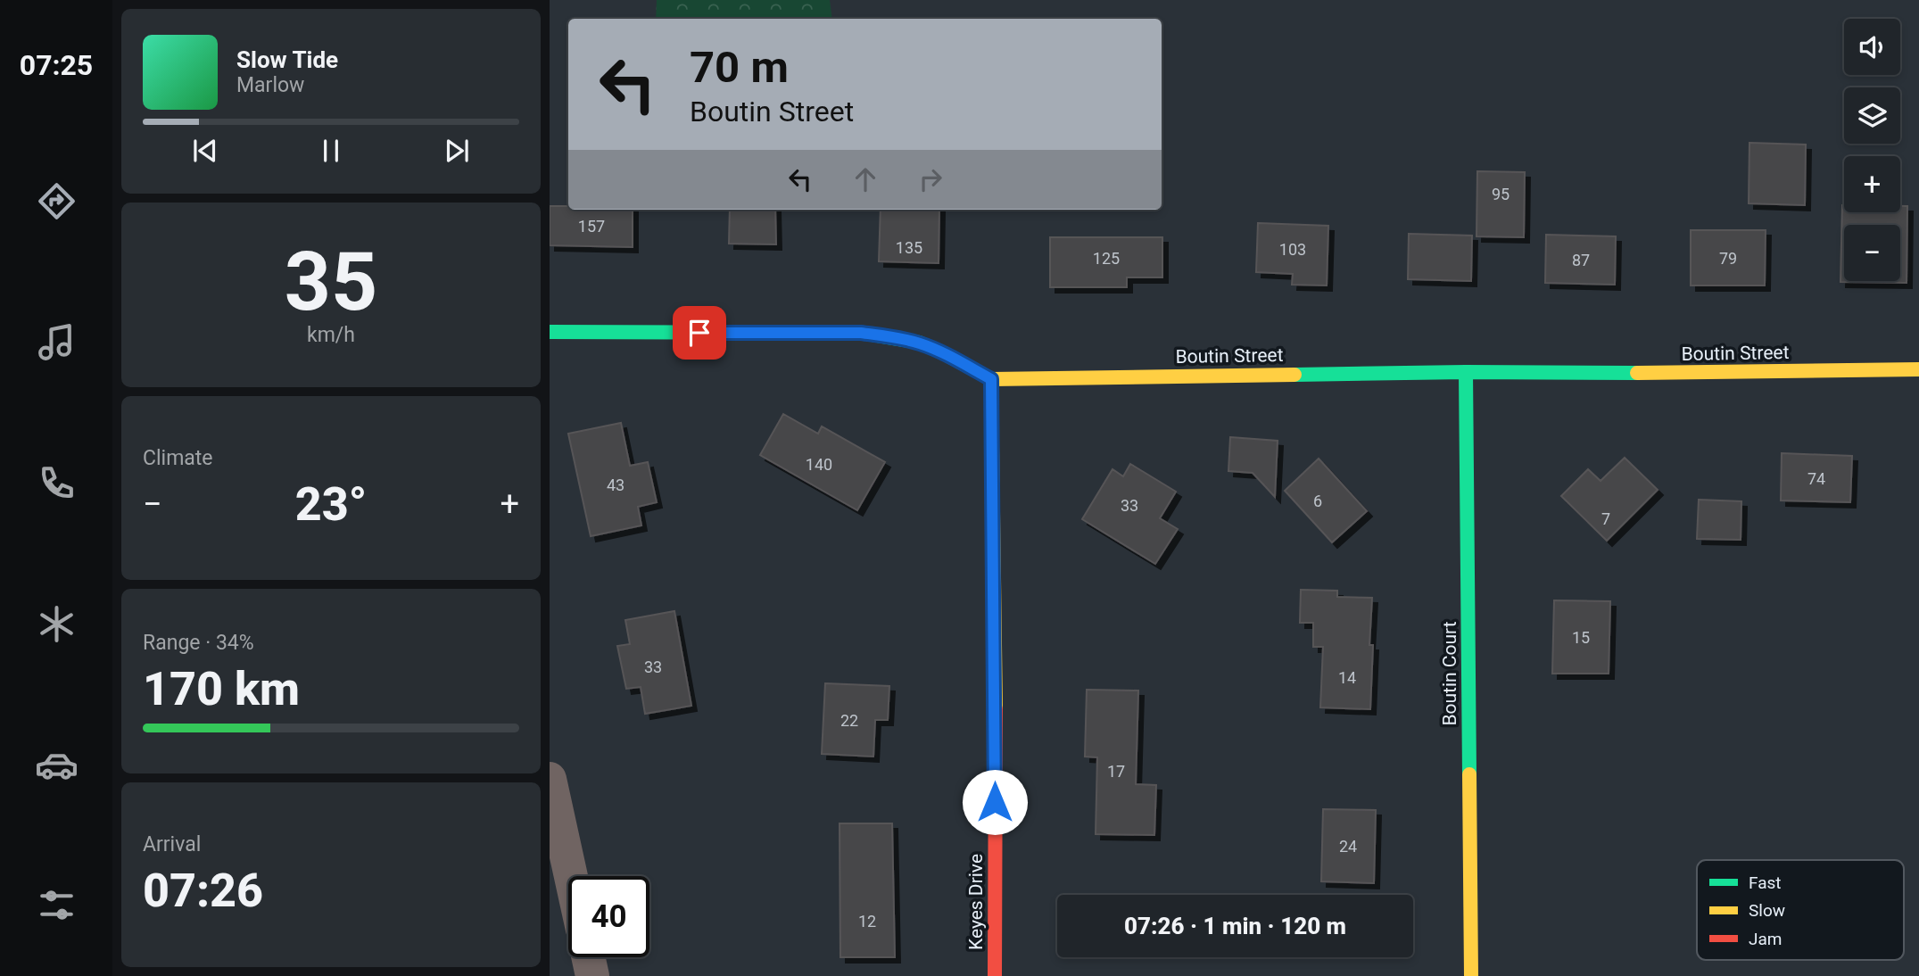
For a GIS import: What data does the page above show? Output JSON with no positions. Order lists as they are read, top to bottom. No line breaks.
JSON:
{"streets":{"street":["Boutin Street","Boutin Court","Keyes Drive"]},"crossings":[["Boutin Street","Boutin Court"],["Boutin Street","Keyes Drive"]],"house_numbers":["95","157","135","103","125","79","87","140","74","43","6","33","7","15","33","14","22","17","24","12"],"legend":["Fast","Slow","Jam"],"page":{"tabs":"07:25","map_buttons":["+","−"],"turn":["70 m","Boutin Street"],"song":["Slow Tide","Marlow"],"tile":[["35","km/h"],"Climate",["Range · 34%","170 km"],["Arrival","07:26"]],"heat":["−","23°","+"],"limit":"40","trip":"07:26 · 1 min · 120 m"}}
